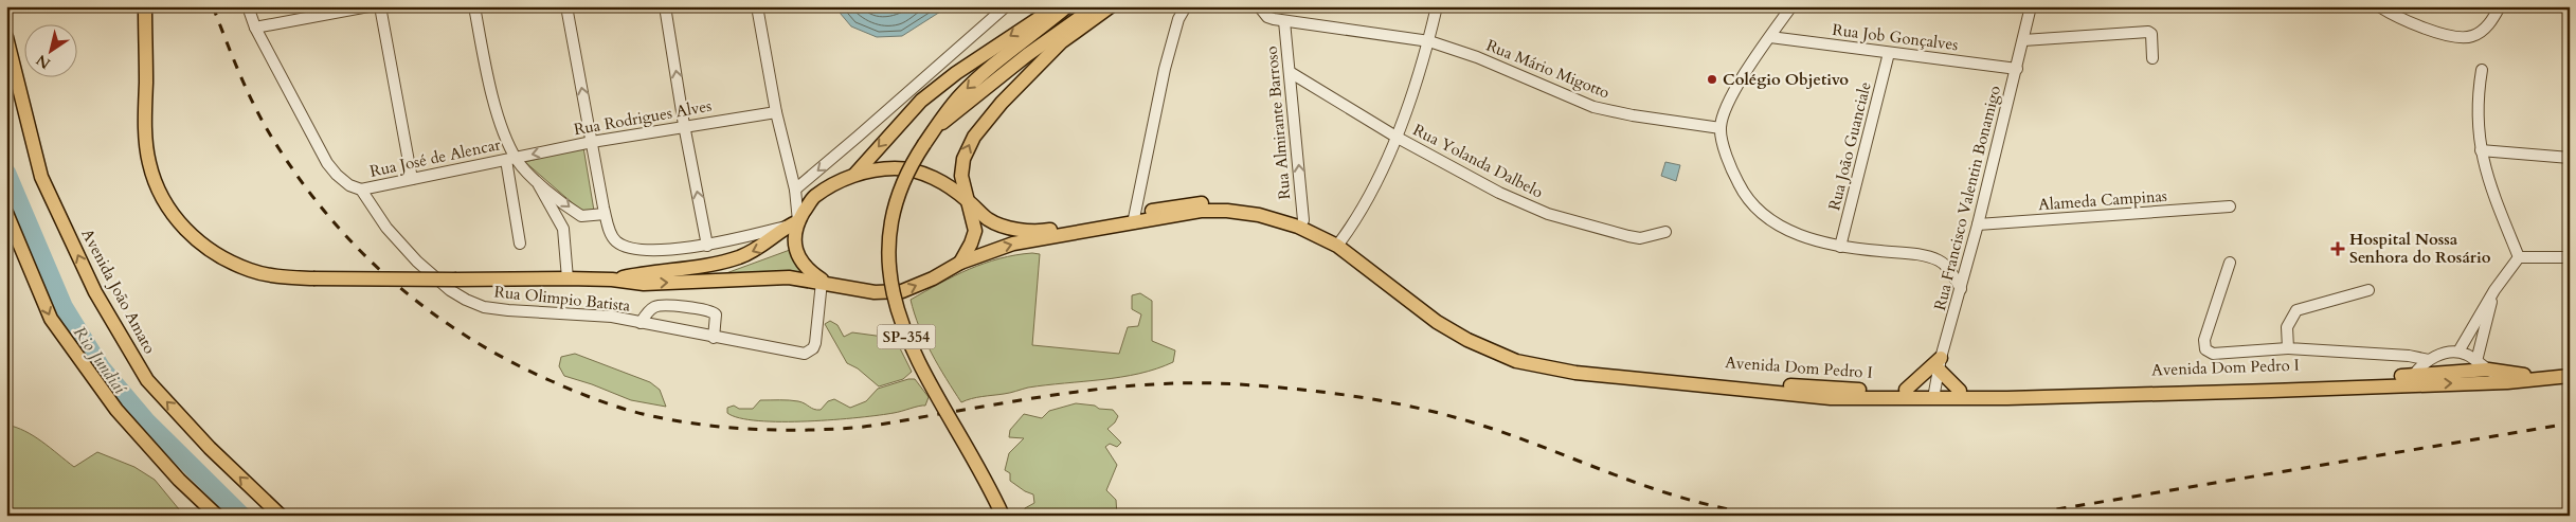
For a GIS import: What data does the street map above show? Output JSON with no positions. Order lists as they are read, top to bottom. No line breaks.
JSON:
{"streets":{"main road":["Avenida João Amato","SP-354","Avenida Dom Pedro I"],"street":["Rua Job Gonçalves","Rua Mário Migotto","Rua Rodrigues Alves","Rua Almirante Barroso","Rua João Guanciale","Rua José de Alencar","Rua Yolanda Dalbelo","Rua Francisco Valentin Bonamigo","Alameda Campinas","Rua Olimpio Batista"]},"crossings":[["Rua Job Gonçalves","Rua João Guanciale"],["Rua Job Gonçalves","Rua Francisco Valentin Bonamigo"],["Rua Mário Migotto","Rua Almirante Barroso"],["Rua Rodrigues Alves","Rua José de Alencar"],["Rua Almirante Barroso","Rua Yolanda Dalbelo"],["Rua Almirante Barroso","Avenida Dom Pedro I"],["Rua José de Alencar","Rua Olimpio Batista"],["Rua Francisco Valentin Bonamigo","Alameda Campinas"],["Rua Francisco Valentin Bonamigo","Avenida Dom Pedro I"]],"one_way":["Rua Almirante Barroso"],"water":["Rio Jundiaí"],"places":{"other":["Colégio Objetivo"],"health":["Hospital Nossa Senhora do Rosário"]},"north":"bottom left"}
